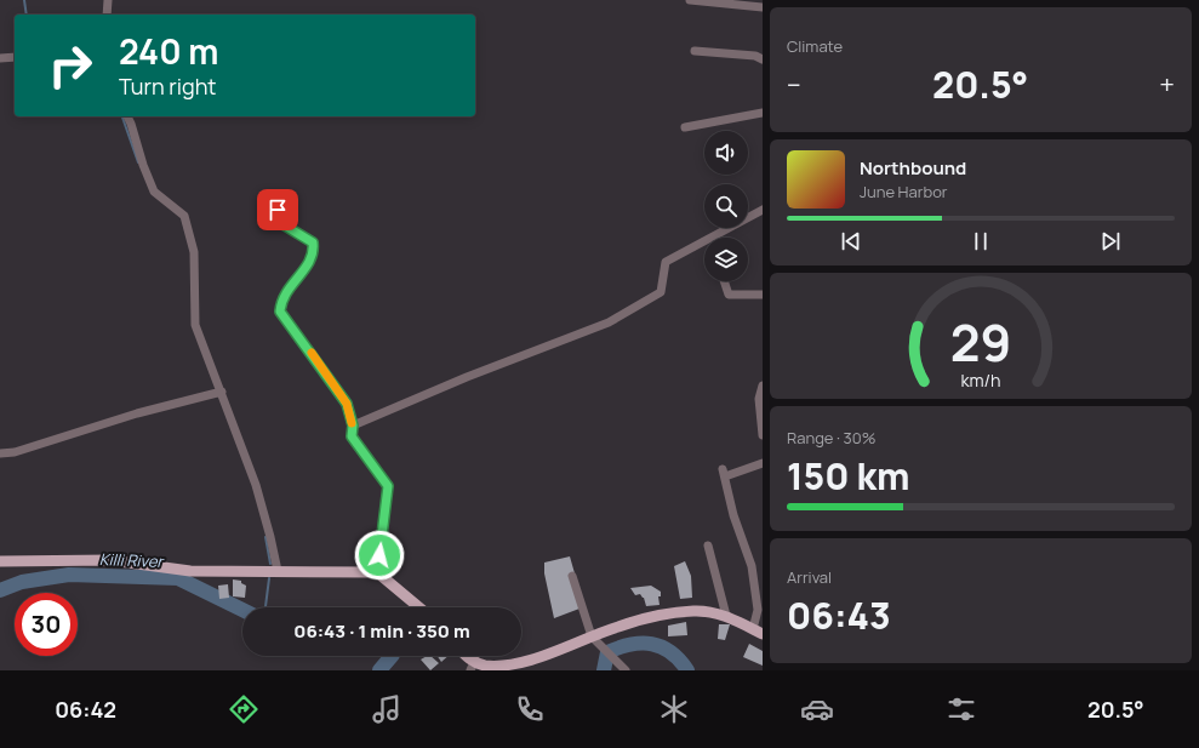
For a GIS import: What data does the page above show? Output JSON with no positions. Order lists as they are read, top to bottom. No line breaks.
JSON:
{"water":["Killi River"],"page":{"tile":["Climate",["Range · 30%","150 km"],["Arrival","06:43"]],"turn":["240 m","Turn right"],"heat":["−","20.5°","+"],"song":["Northbound","June Harbor"],"limit":"30","trip":"06:43 · 1 min · 350 m","tabs":["06:42","20.5°"],"gauge":["29","km/h"]}}
